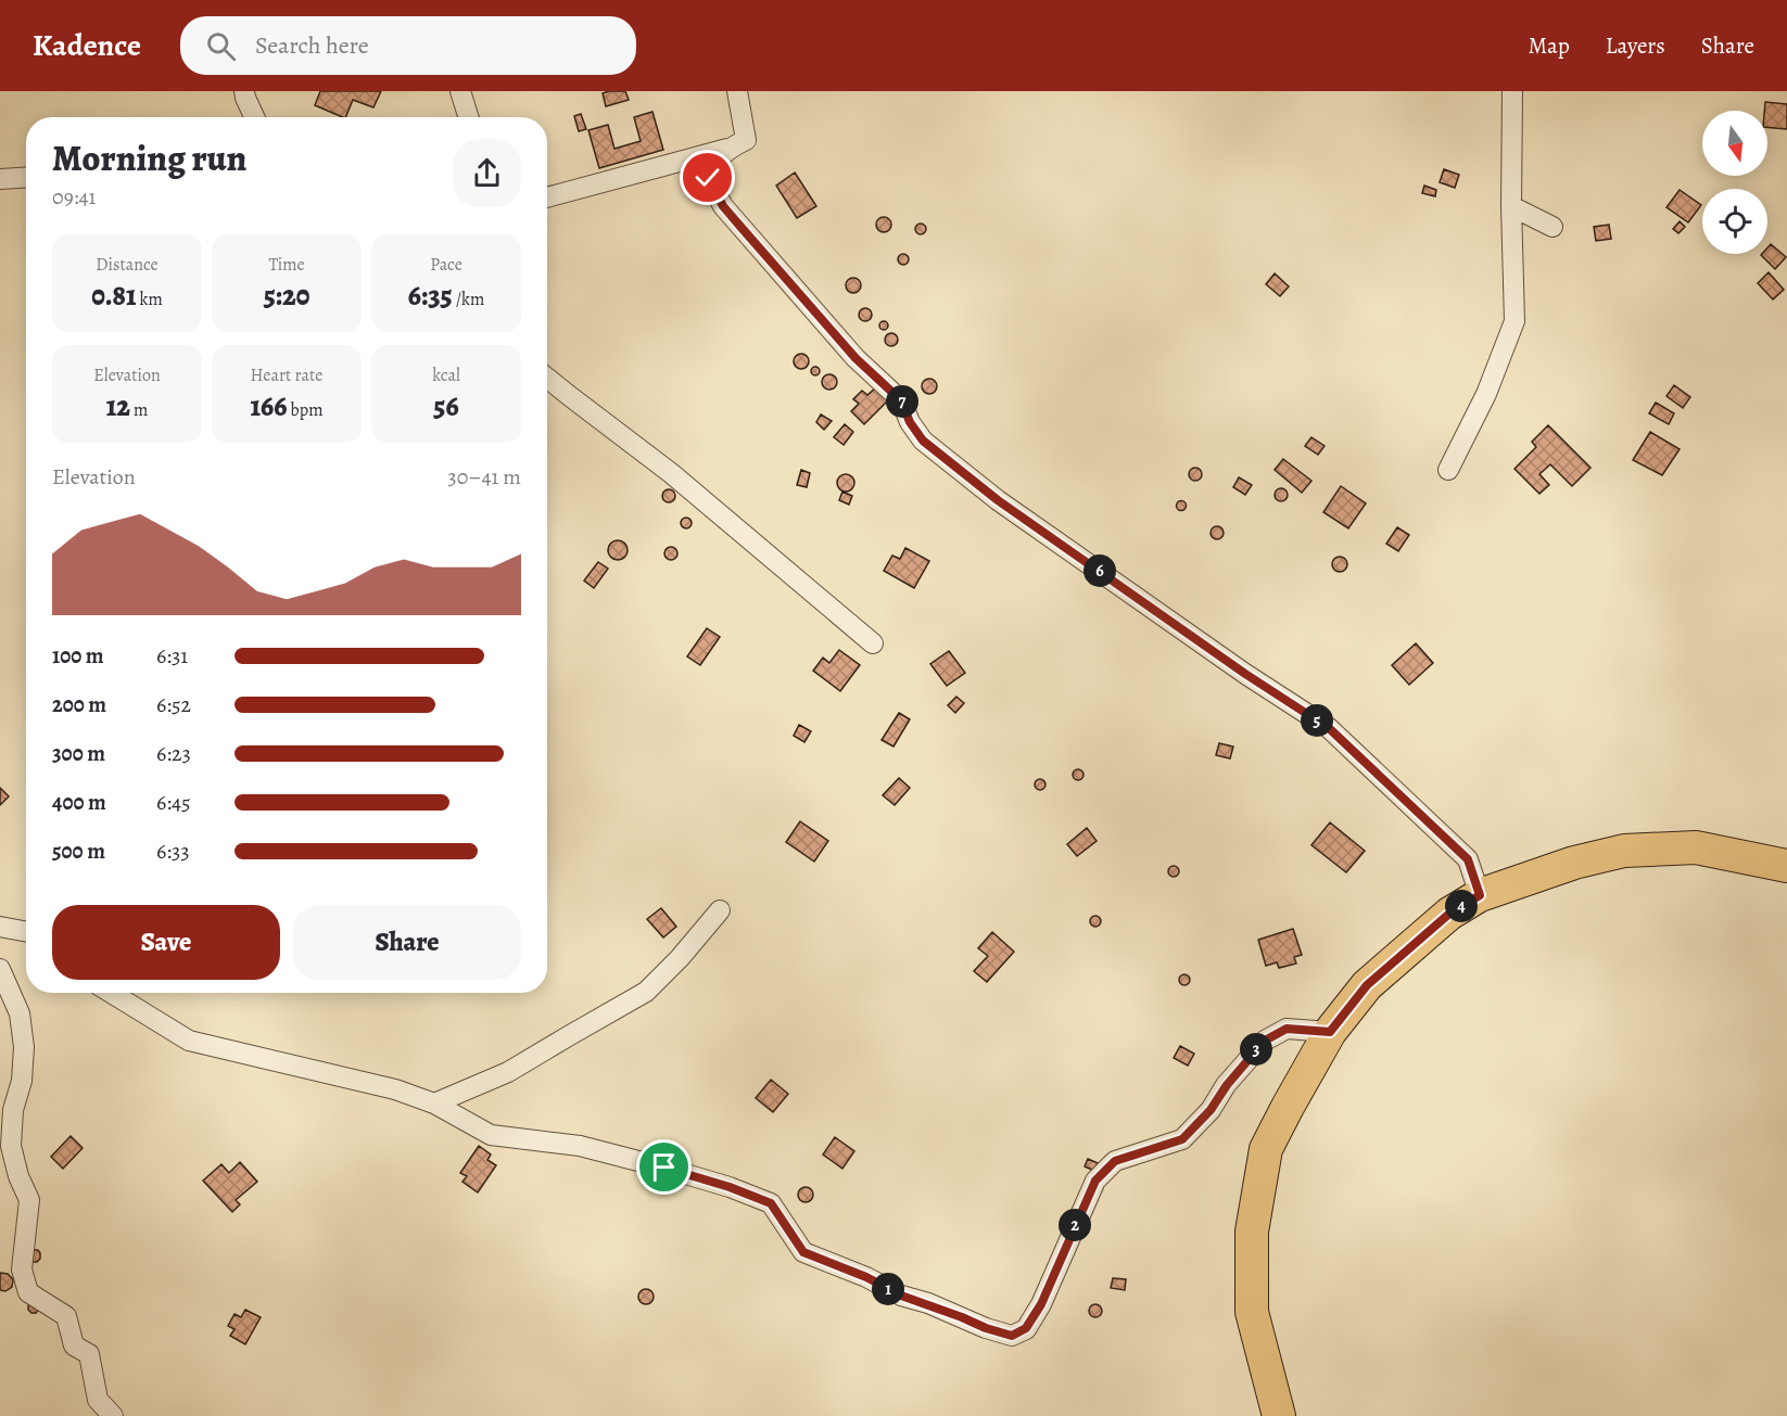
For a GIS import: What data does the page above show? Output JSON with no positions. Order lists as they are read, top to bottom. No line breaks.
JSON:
{"north":"bottom","page":{"header":"Kadence","search":"Search here","nav":["Map","Layers","Share"],"heading":["Morning run","09:41"],"stats":[["Distance","0.81 km"],["Time","5:20"],["Pace","6:35 /km"],["Elevation","12 m"],["Heart rate","166 bpm"],["kcal","56"]],"pins":["7","6","5","4","3","2","1"],"chart":["Elevation","30–41 m"],"list":[{"name":"100 m","note":"6:31"},{"name":"200 m","note":"6:52"},{"name":"300 m","note":"6:23"},{"name":"400 m","note":"6:45"},{"name":"500 m","note":"6:33"}],"buttons":["Save","Share"]}}
